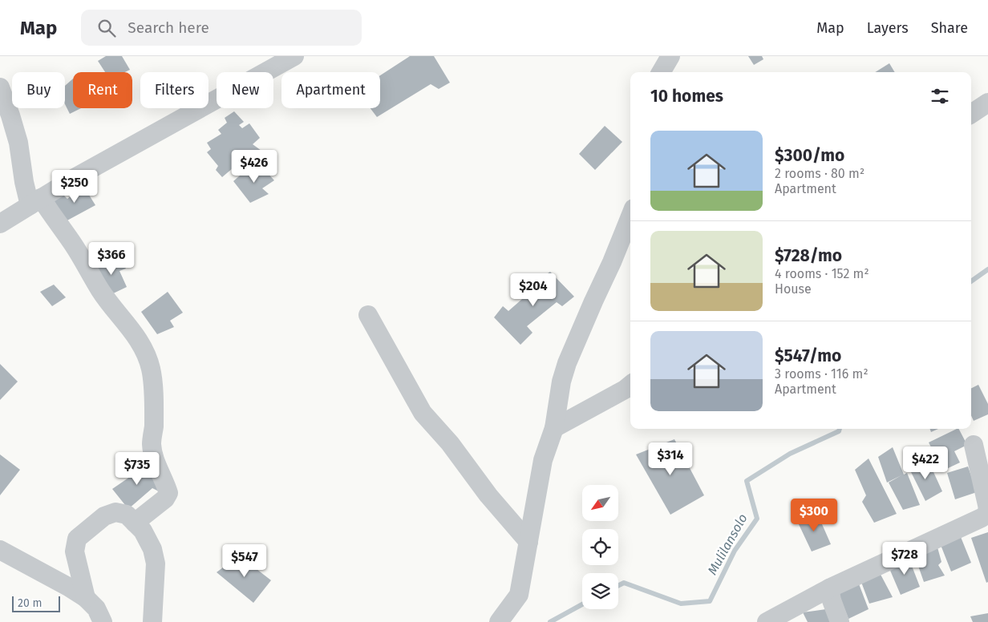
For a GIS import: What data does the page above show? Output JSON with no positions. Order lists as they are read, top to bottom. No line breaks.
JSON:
{"water":["Mulilansolo"],"scale_bar":"20 m","north":"bottom left","page":{"header":"Map","search":"Search here","nav":["Map","Layers","Share"],"chip":["Buy","Rent","Filters","New","Apartment"],"heading":"10 homes","list":[{"name":"$300/mo","note":"2 rooms · 80 m² · Apartment"},{"name":"$728/mo","note":"4 rooms · 152 m² · House"},{"name":"$547/mo","note":"3 rooms · 116 m² · Apartment"}],"price":["$426","$250","$366","$204","$314","$422","$735","$300","$728","$547"],"scale":"20 m"}}
